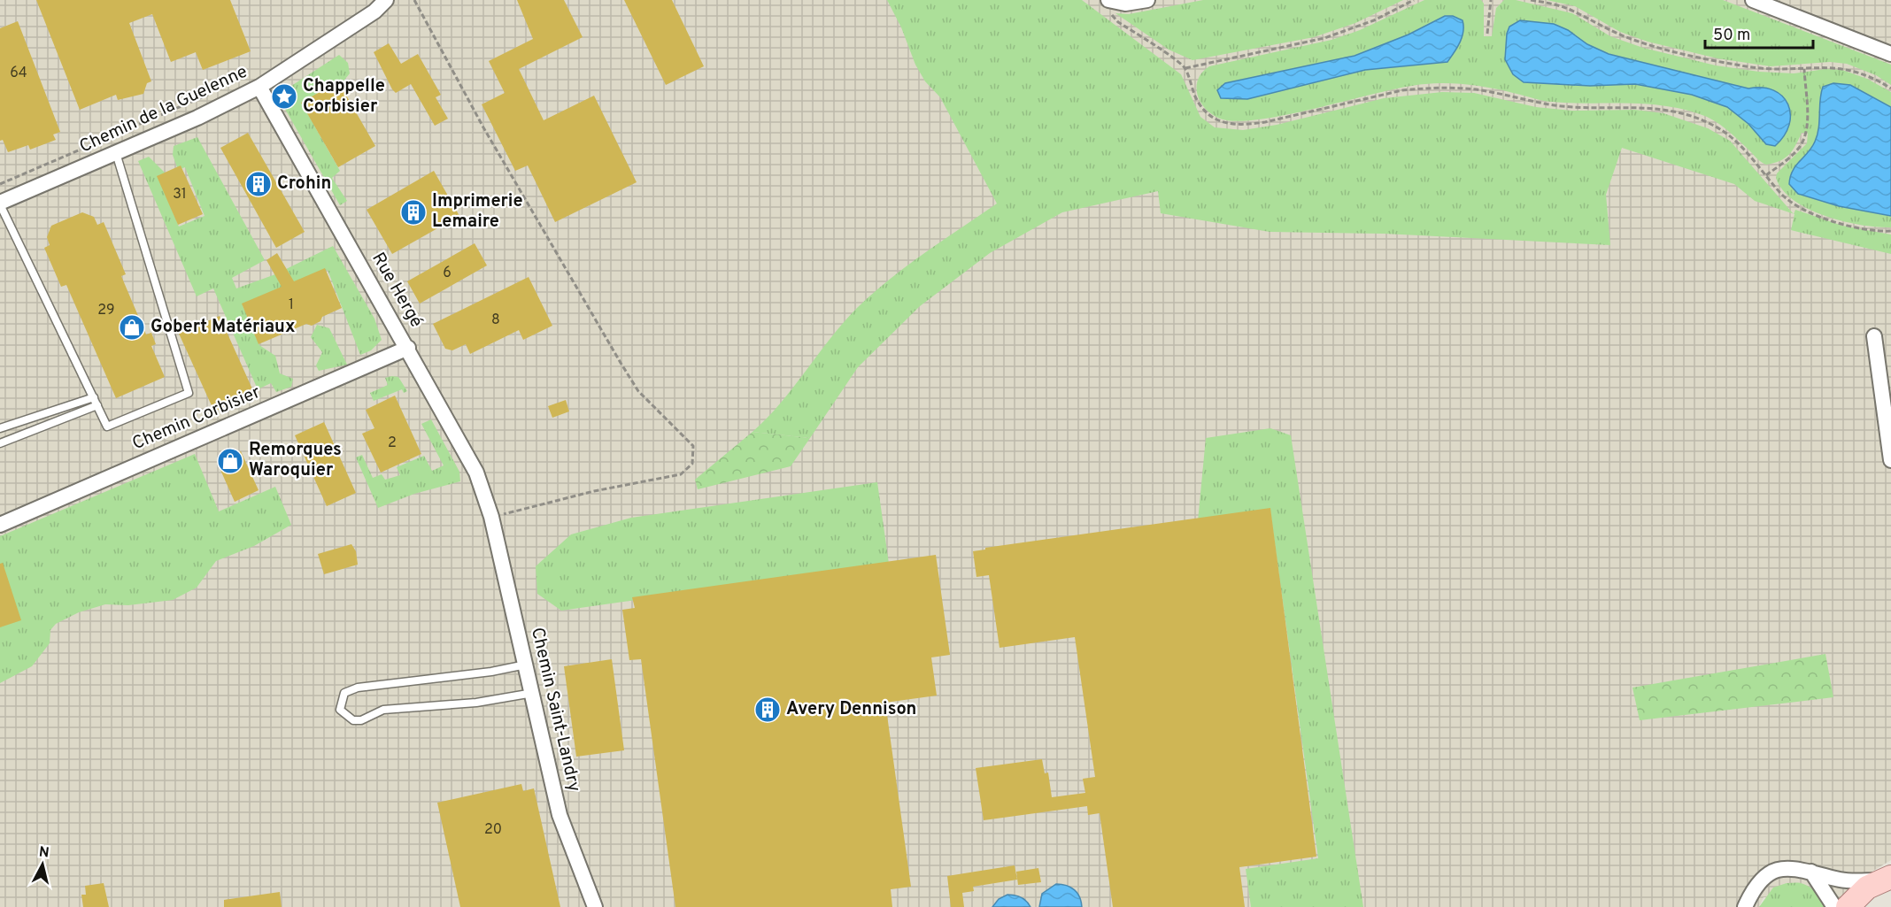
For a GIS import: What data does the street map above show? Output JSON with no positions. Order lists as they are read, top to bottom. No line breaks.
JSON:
{"streets":{"street":["Chemin de la Guelenne","Rue Hergé","Chemin Corbisier","Chemin Saint-Landry"]},"crossings":[["Chemin de la Guelenne","Rue Hergé"],["Rue Hergé","Chemin Corbisier"],["Rue Hergé","Chemin Saint-Landry"]],"places":{"place":["Chappelle Corbisier"],"building":["Crohin","Imprimerie Lemaire","Avery Dennison"],"shop":["Gobert Matériaux","Remorques Waroquier"]},"house_numbers":["64","31","6","1","29","8","2","20"],"scale_bar":"50 m","north":"top"}
